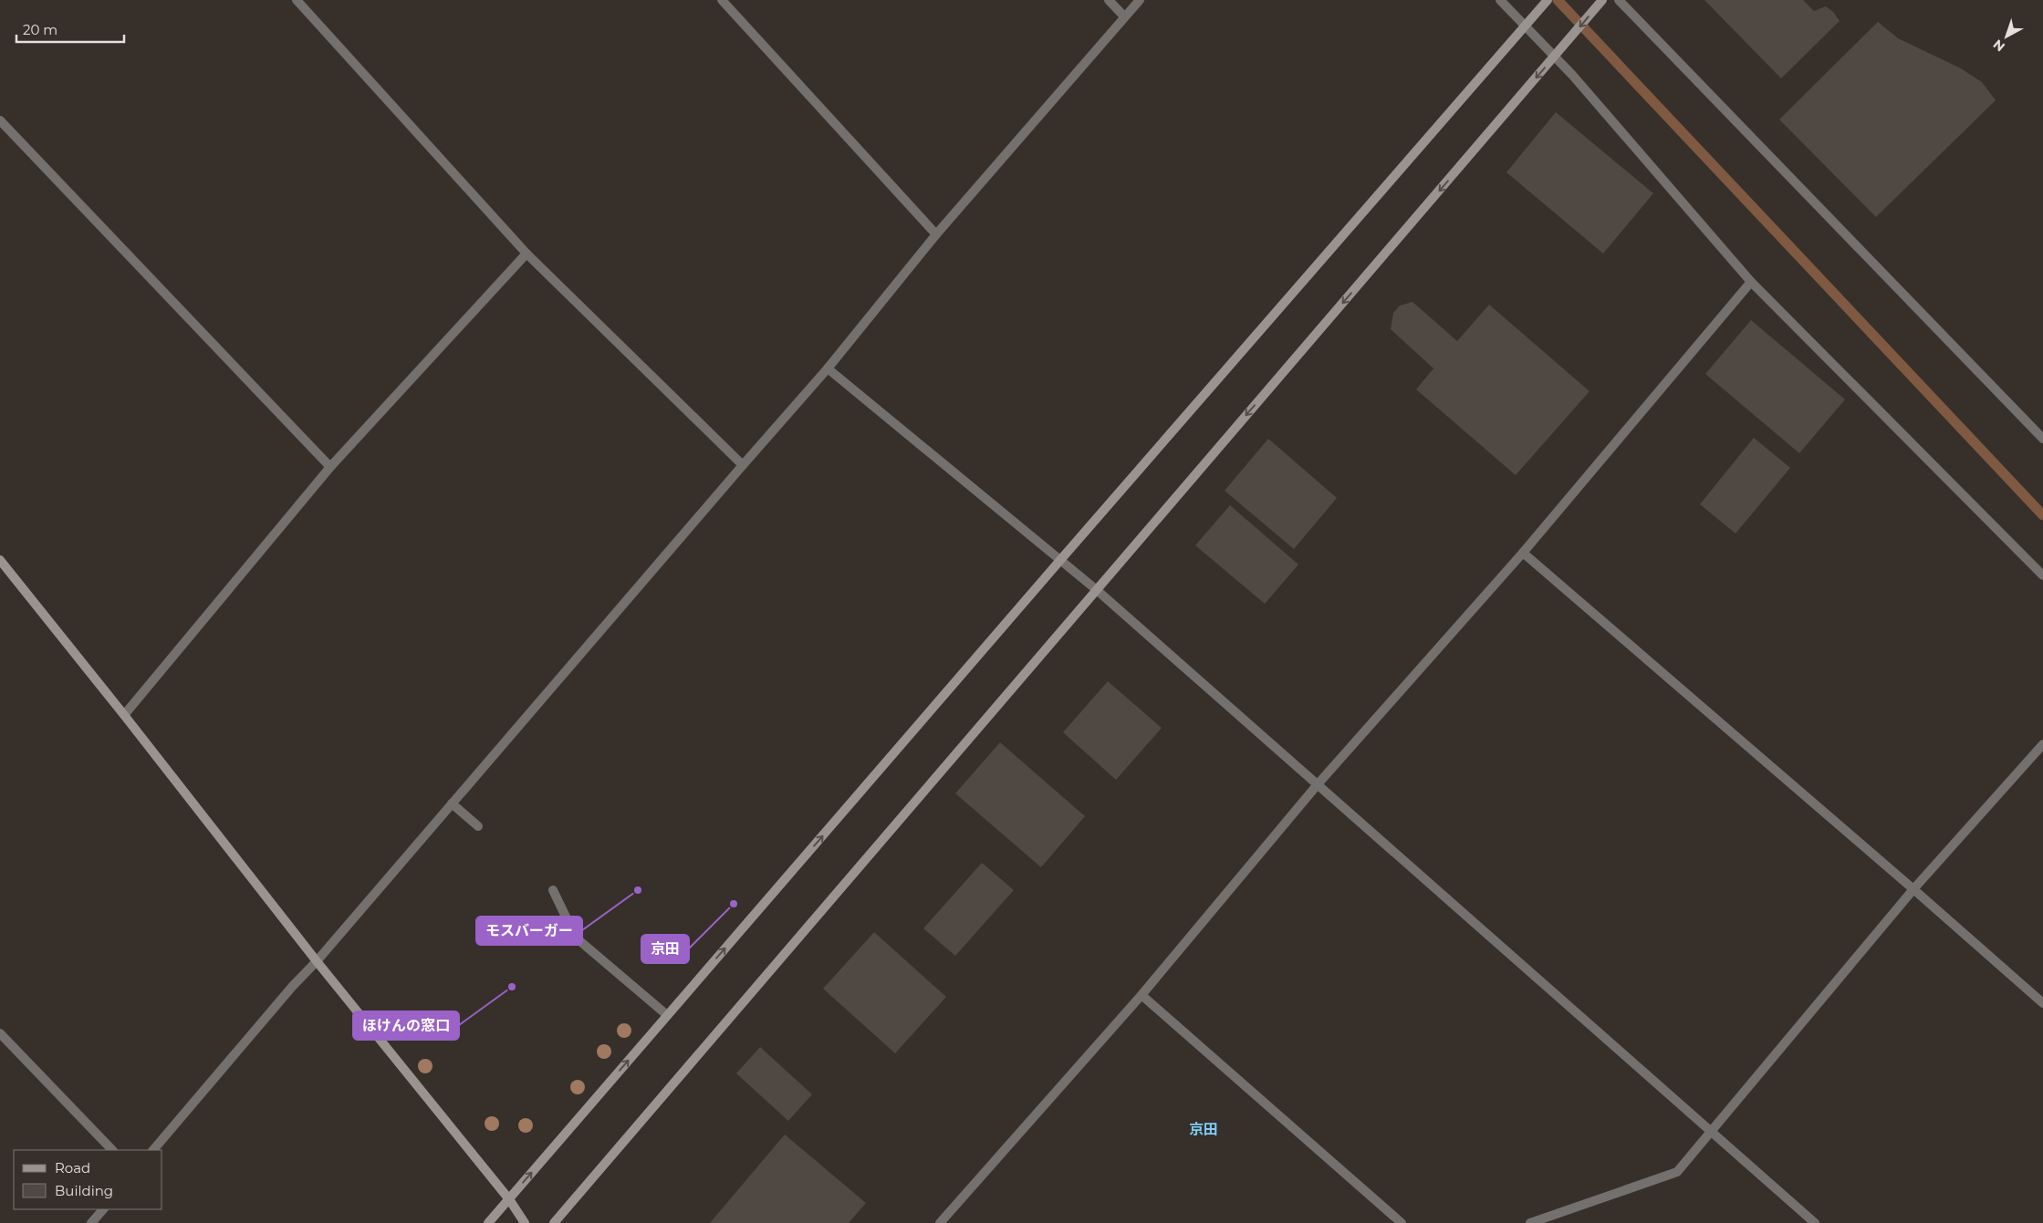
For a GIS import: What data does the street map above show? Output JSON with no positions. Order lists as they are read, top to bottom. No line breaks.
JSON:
{"districts":["京田"],"places":["モスバーガー","京田","ほけんの窓口"],"legend":["Road","Building"],"scale_bar":"20 m","north":"bottom left"}
